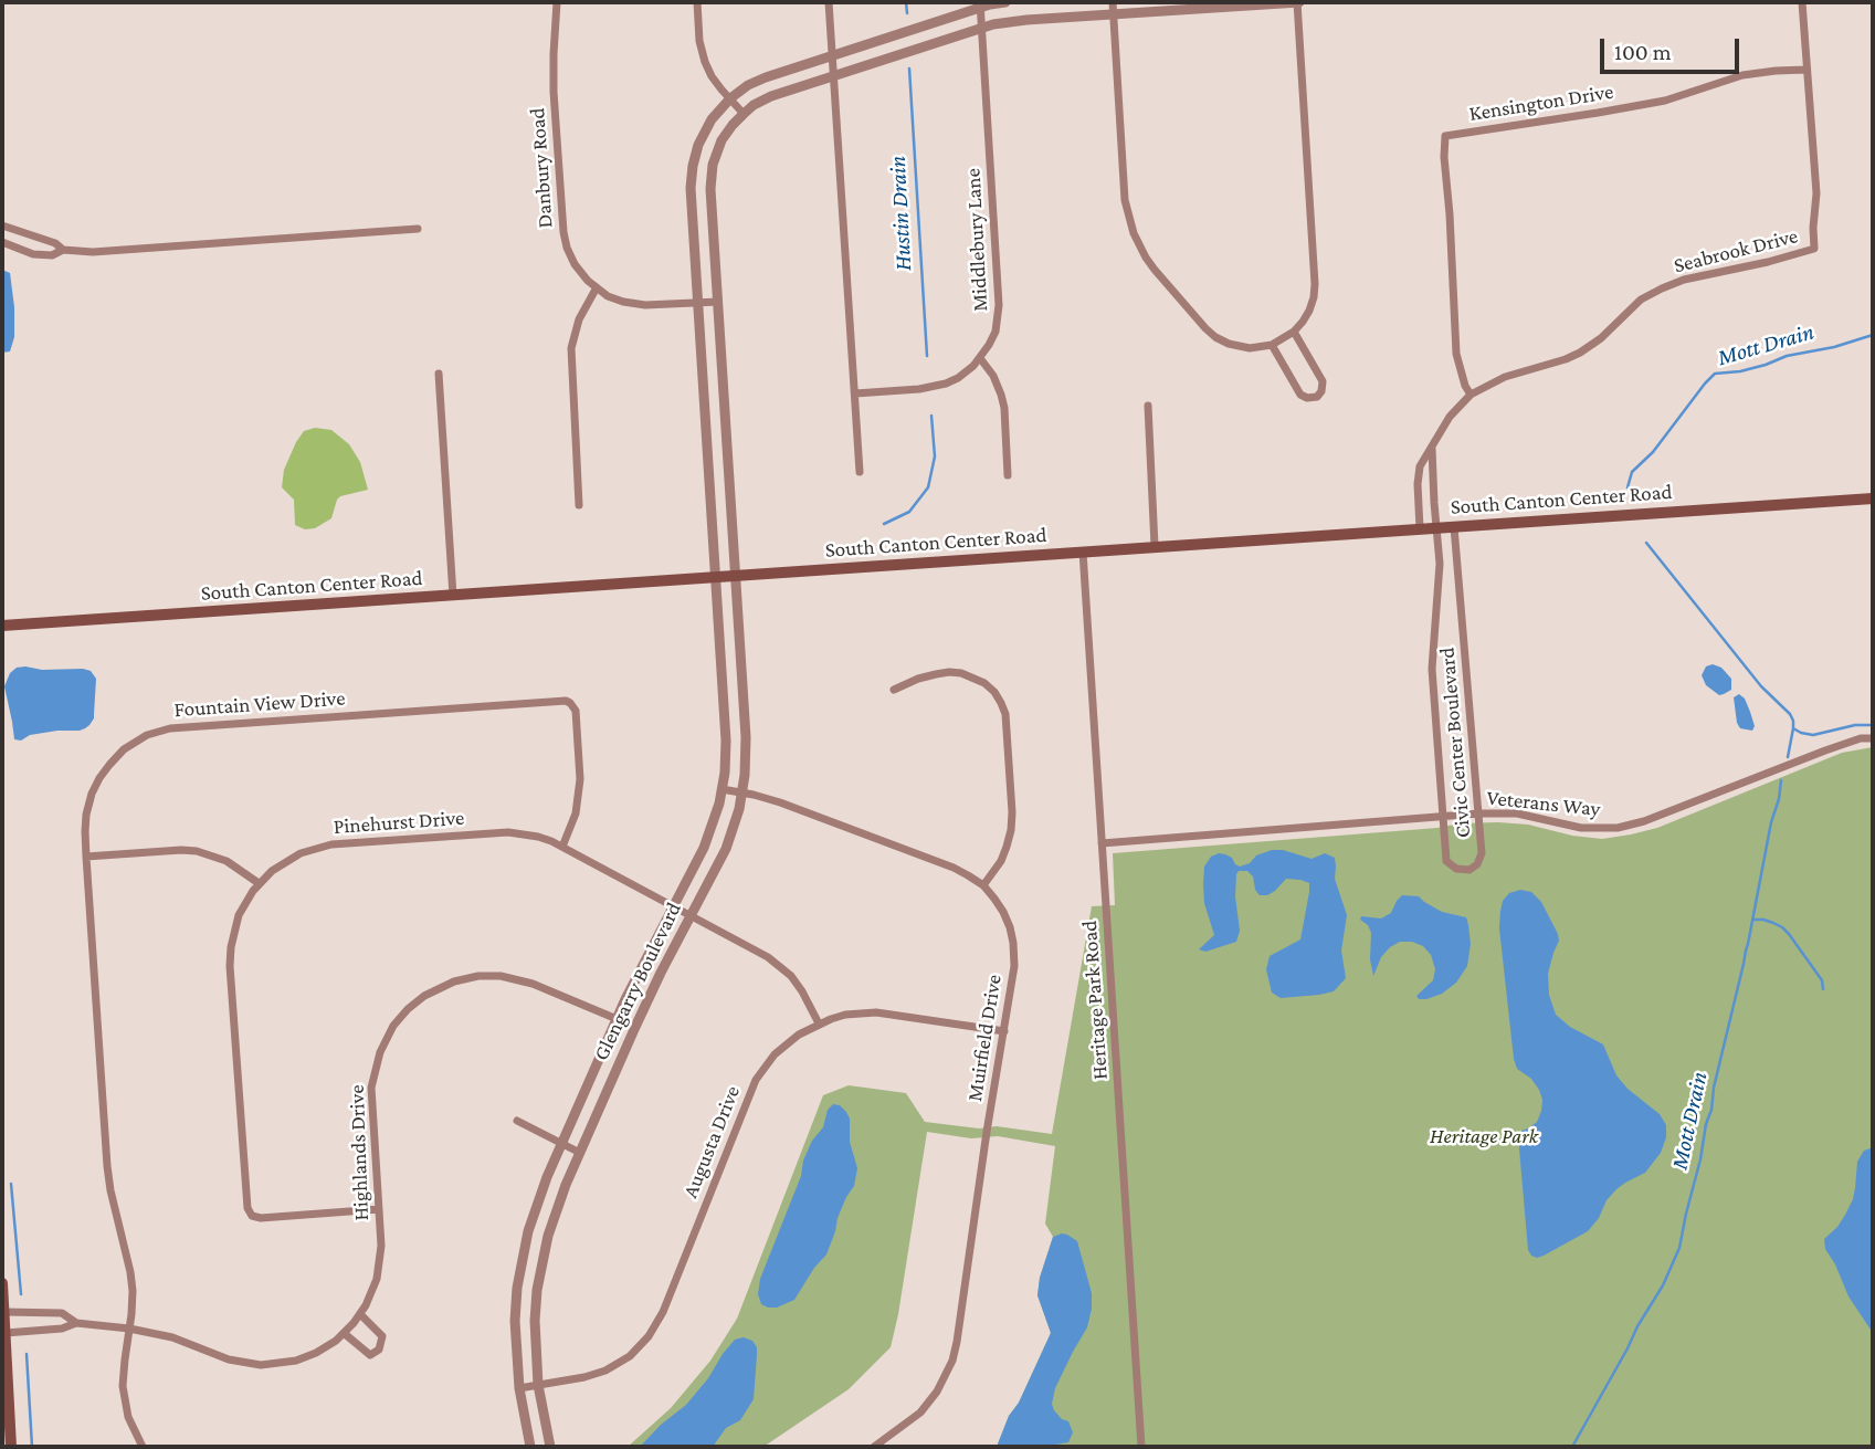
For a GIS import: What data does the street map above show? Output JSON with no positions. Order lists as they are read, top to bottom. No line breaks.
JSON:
{"streets":{"main road":["South Canton Center Road"],"street":["Kensington Drive","Danbury Road","Middlebury Lane","Seabrook Drive","Fountain View Drive","Civic Center Boulevard","Veterans Way","Pinehurst Drive","Glengarry Boulevard","Heritage Park Road","Muirfield Drive","Augusta Drive","Highlands Drive"]},"crossings":[["Kensington Drive","Seabrook Drive"],["Danbury Road","Glengarry Boulevard"],["Middlebury Lane","Glengarry Boulevard"],["Seabrook Drive","South Canton Center Road"],["South Canton Center Road","Civic Center Boulevard"],["South Canton Center Road","Glengarry Boulevard"],["South Canton Center Road","Heritage Park Road"],["Fountain View Drive","Pinehurst Drive"],["Fountain View Drive","Highlands Drive"],["Civic Center Boulevard","Veterans Way"],["Veterans Way","Heritage Park Road"],["Pinehurst Drive","Glengarry Boulevard"],["Pinehurst Drive","Augusta Drive"],["Pinehurst Drive","Highlands Drive"],["Glengarry Boulevard","Muirfield Drive"],["Glengarry Boulevard","Augusta Drive"],["Glengarry Boulevard","Highlands Drive"],["Muirfield Drive","Augusta Drive"]],"water":["Hustin Drain","Mott Drain"],"parks":["Heritage Park"],"scale_bar":"100 m"}
